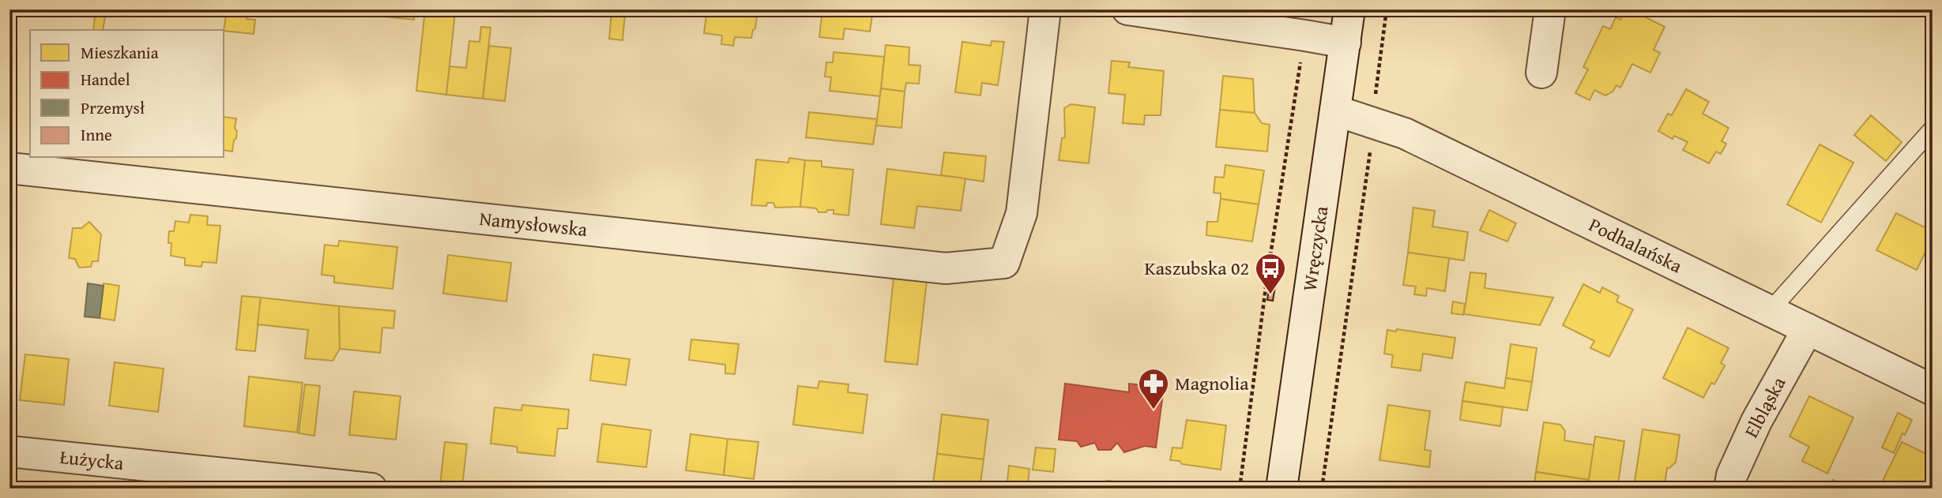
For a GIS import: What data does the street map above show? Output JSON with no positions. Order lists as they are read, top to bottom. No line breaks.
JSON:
{"streets":{"street":["Namysłowska","Podhalańska","Wręczycka","Elbląska","Łużycka"]},"crossings":[["Podhalańska","Wręczycka"],["Podhalańska","Elbląska"]],"places":{"bus stop":["Kaszubska 02"],"pharmacy":["Magnolia"]},"legend":["Mieszkania","Handel","Przemysł","Inne"]}
